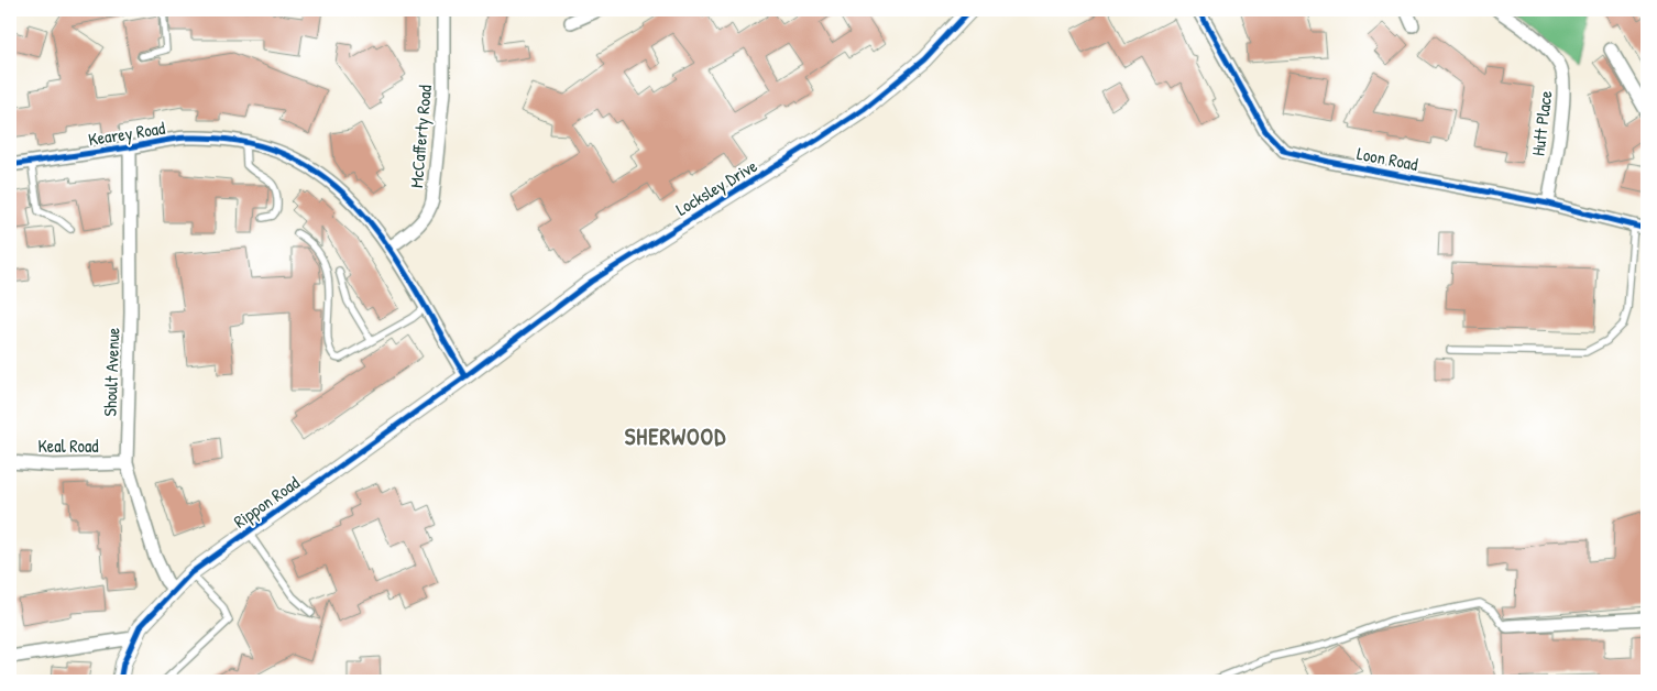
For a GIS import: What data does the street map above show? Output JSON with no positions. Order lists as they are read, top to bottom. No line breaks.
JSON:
{"streets":{"street":["Hutt Place","Kearey Road","McCafferty Road","Loon Road","Locksley Drive","Shoult Avenue","Keal Road","Rippon Road"]},"crossings":[["Hutt Place","Loon Road"],["Kearey Road","McCafferty Road"],["Kearey Road","Locksley Drive"],["Kearey Road","Shoult Avenue"],["Kearey Road","Rippon Road"],["Locksley Drive","Rippon Road"],["Shoult Avenue","Keal Road"],["Shoult Avenue","Rippon Road"]],"districts":["SHERWOOD"]}
